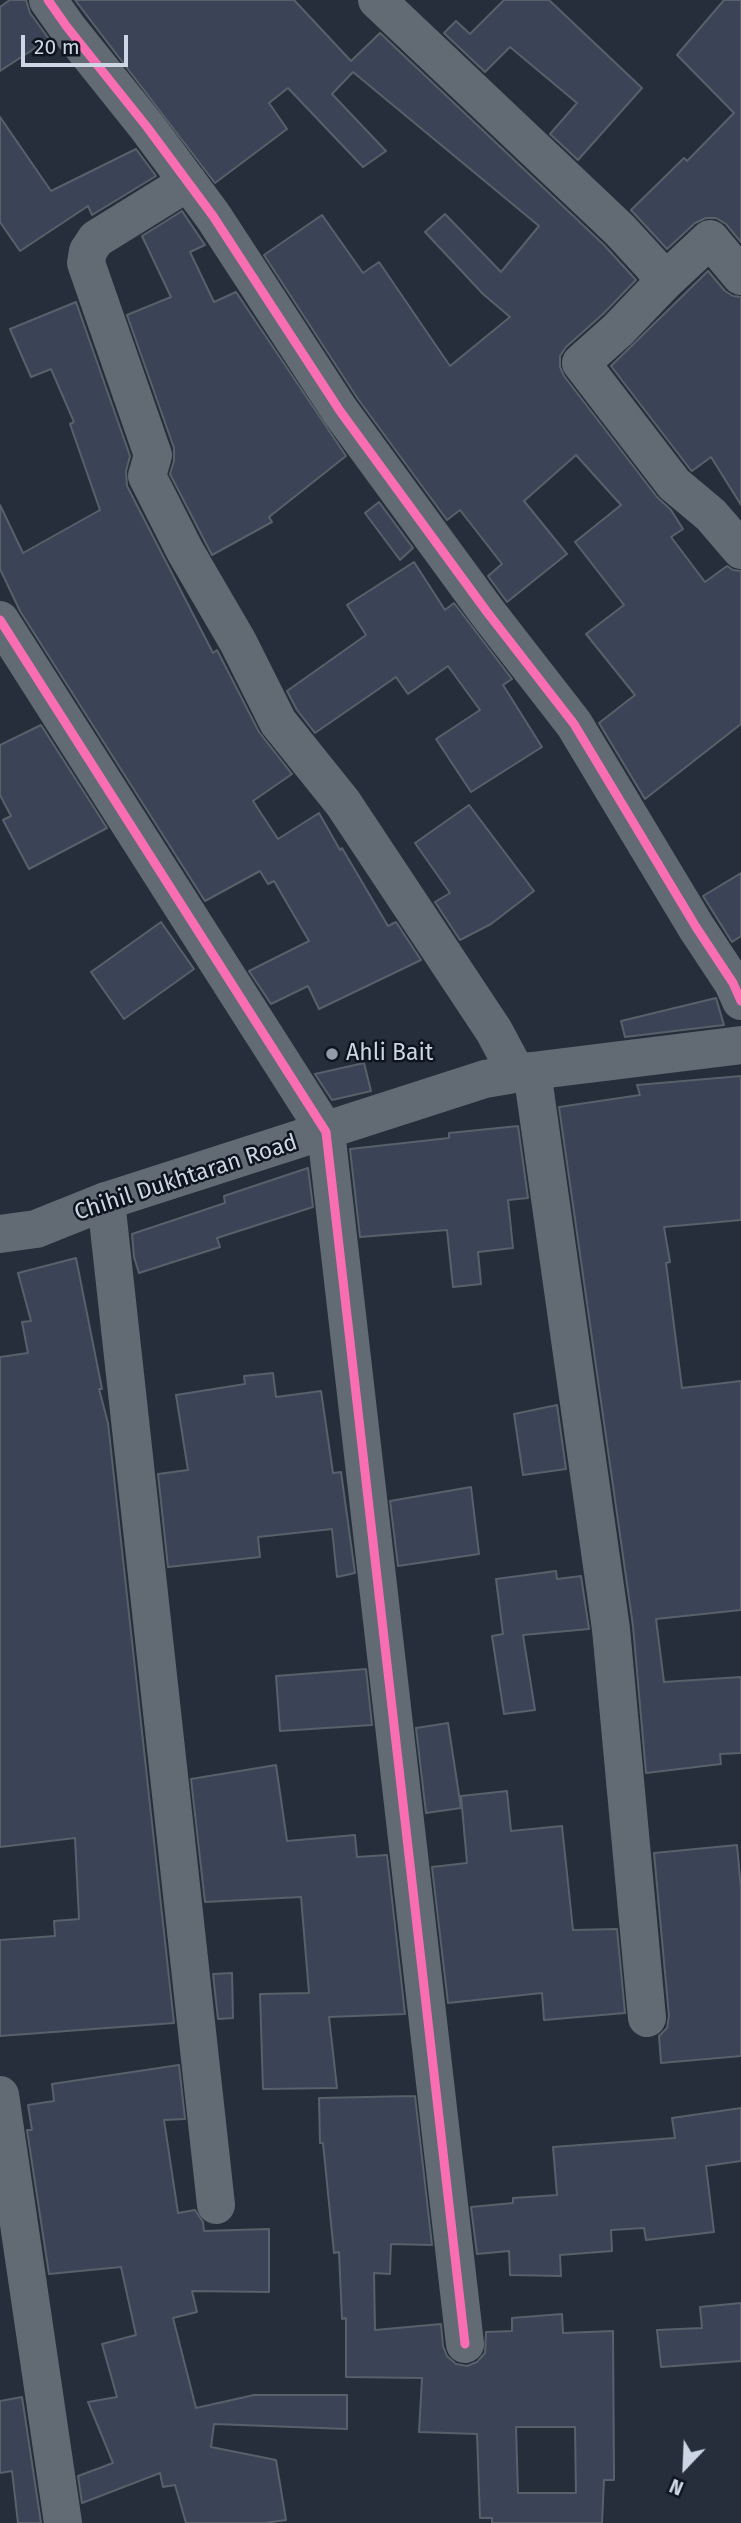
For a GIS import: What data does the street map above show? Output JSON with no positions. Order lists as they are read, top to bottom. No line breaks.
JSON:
{"streets":{"street":["Chihil Dukhtaran Road"]},"places":["Ahli Bait"],"scale_bar":"20 m","north":"bottom left"}
